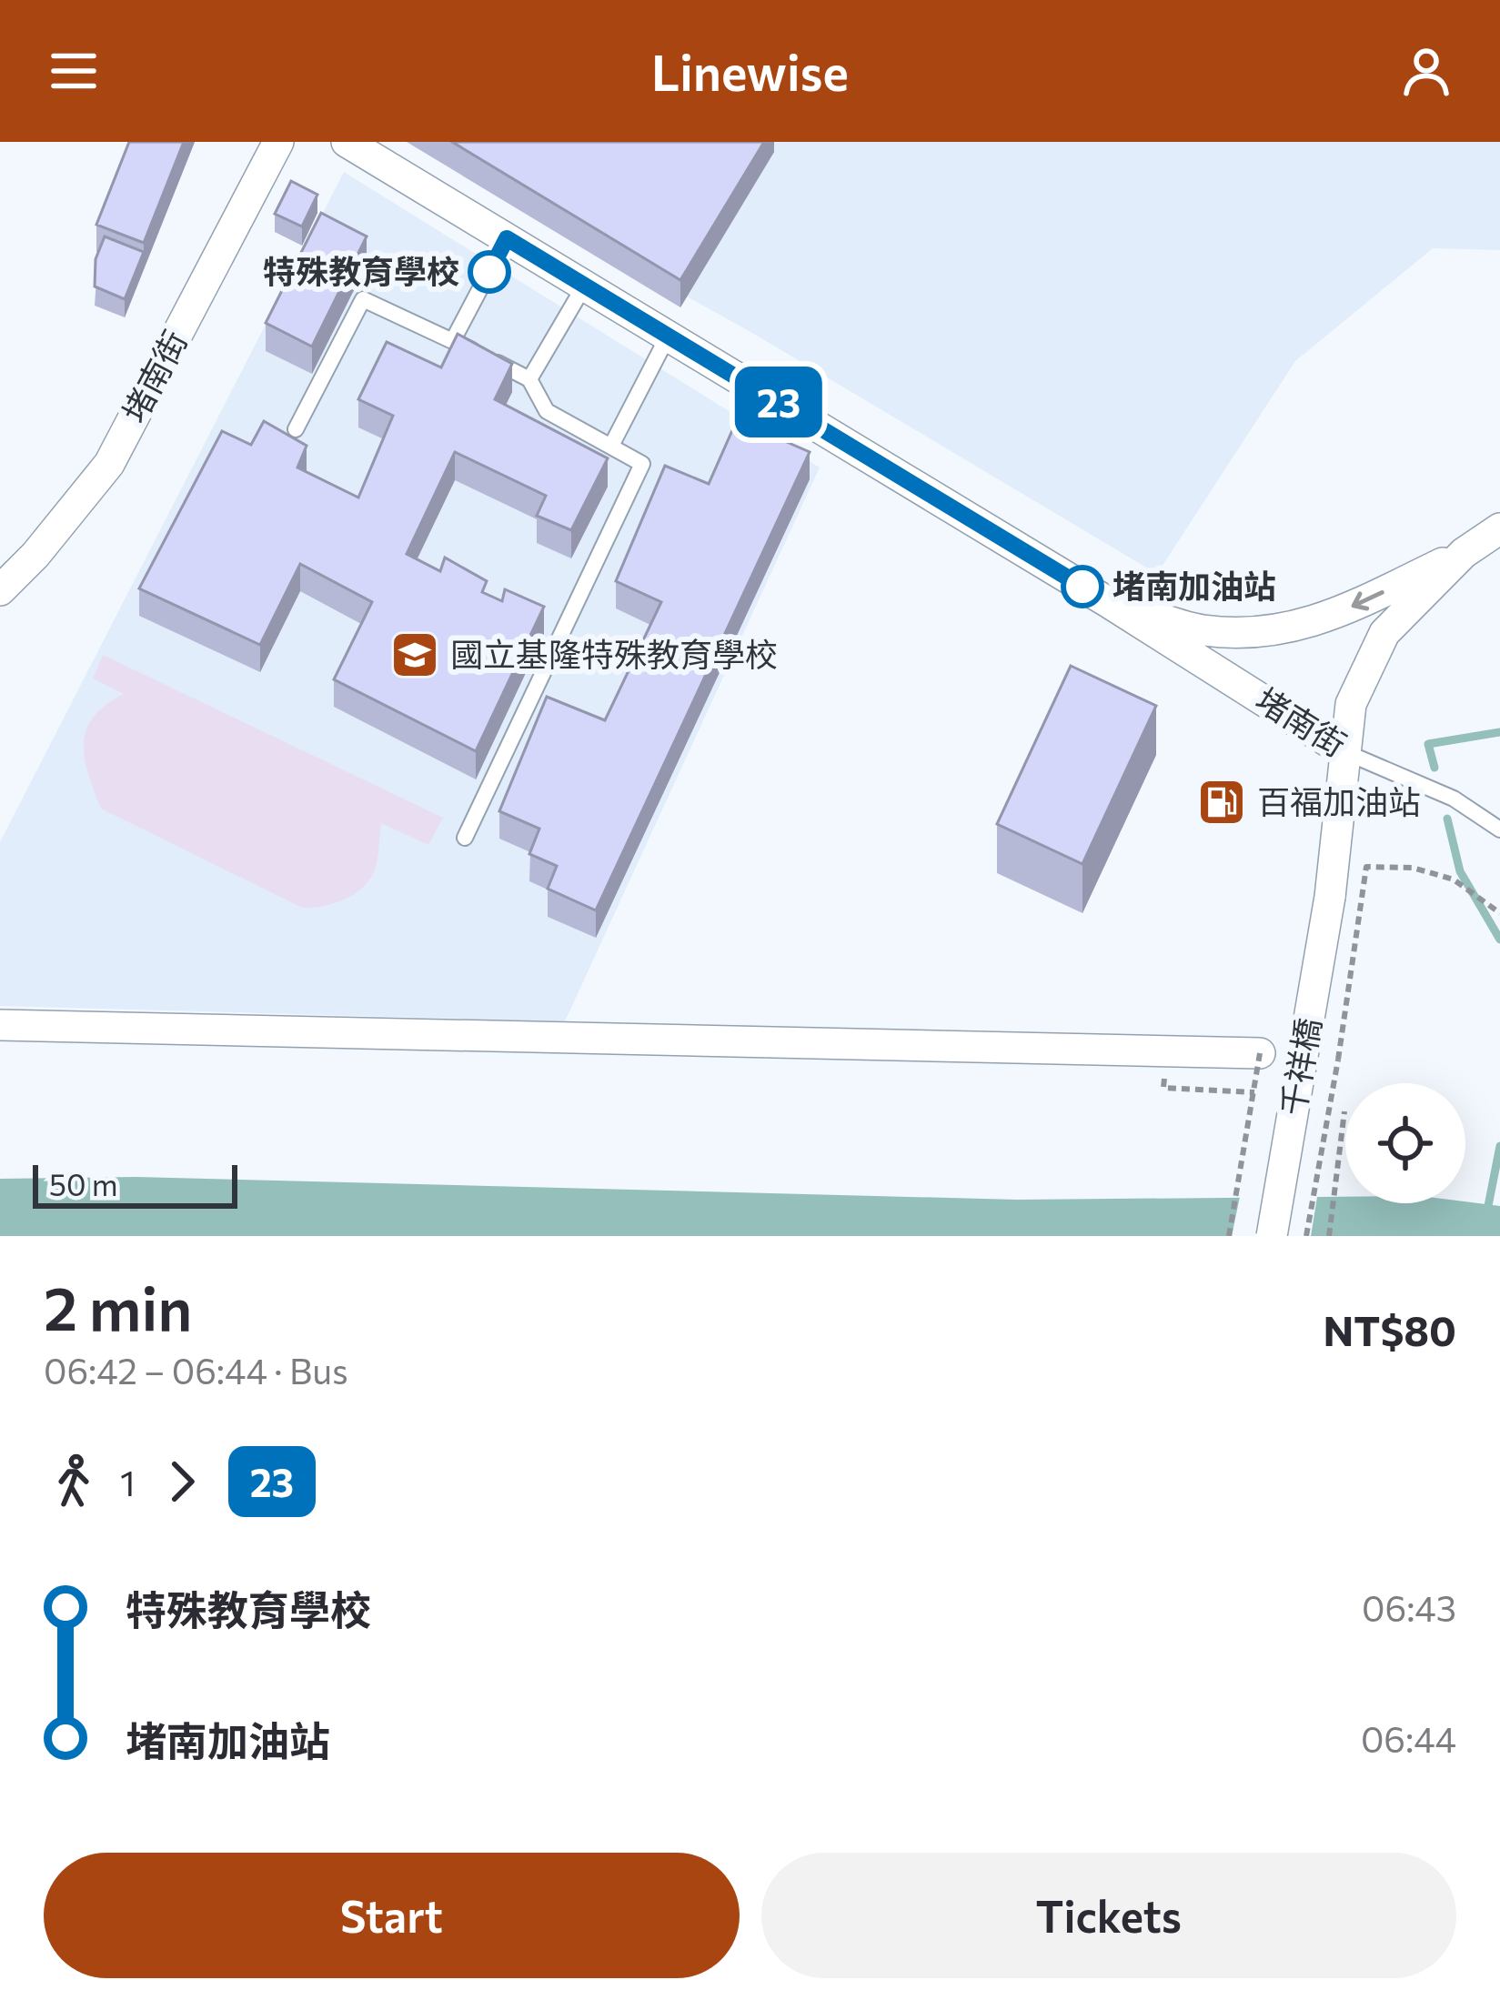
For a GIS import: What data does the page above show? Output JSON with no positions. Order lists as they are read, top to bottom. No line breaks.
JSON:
{"streets":{"street":["堵南街","千祥橋"]},"crossings":[["堵南街","千祥橋"]],"places":{"other":["特殊教育學校","堵南加油站"],"school or university":["國立基隆特殊教育學校"],"fuel station":["百福加油站"]},"lines":["bus line 23"],"scale_bar":"50 m","page":{"header":"Linewise","on_map":"23","scale":"50 m","heading":["2 min","06:42 – 06:44 · Bus","NT$80"],"legs":["1","23"],"list":[{"name":"特殊教育學校","value":"06:43"},{"name":"堵南加油站","value":"06:44"}],"buttons":["Start","Tickets"]}}
